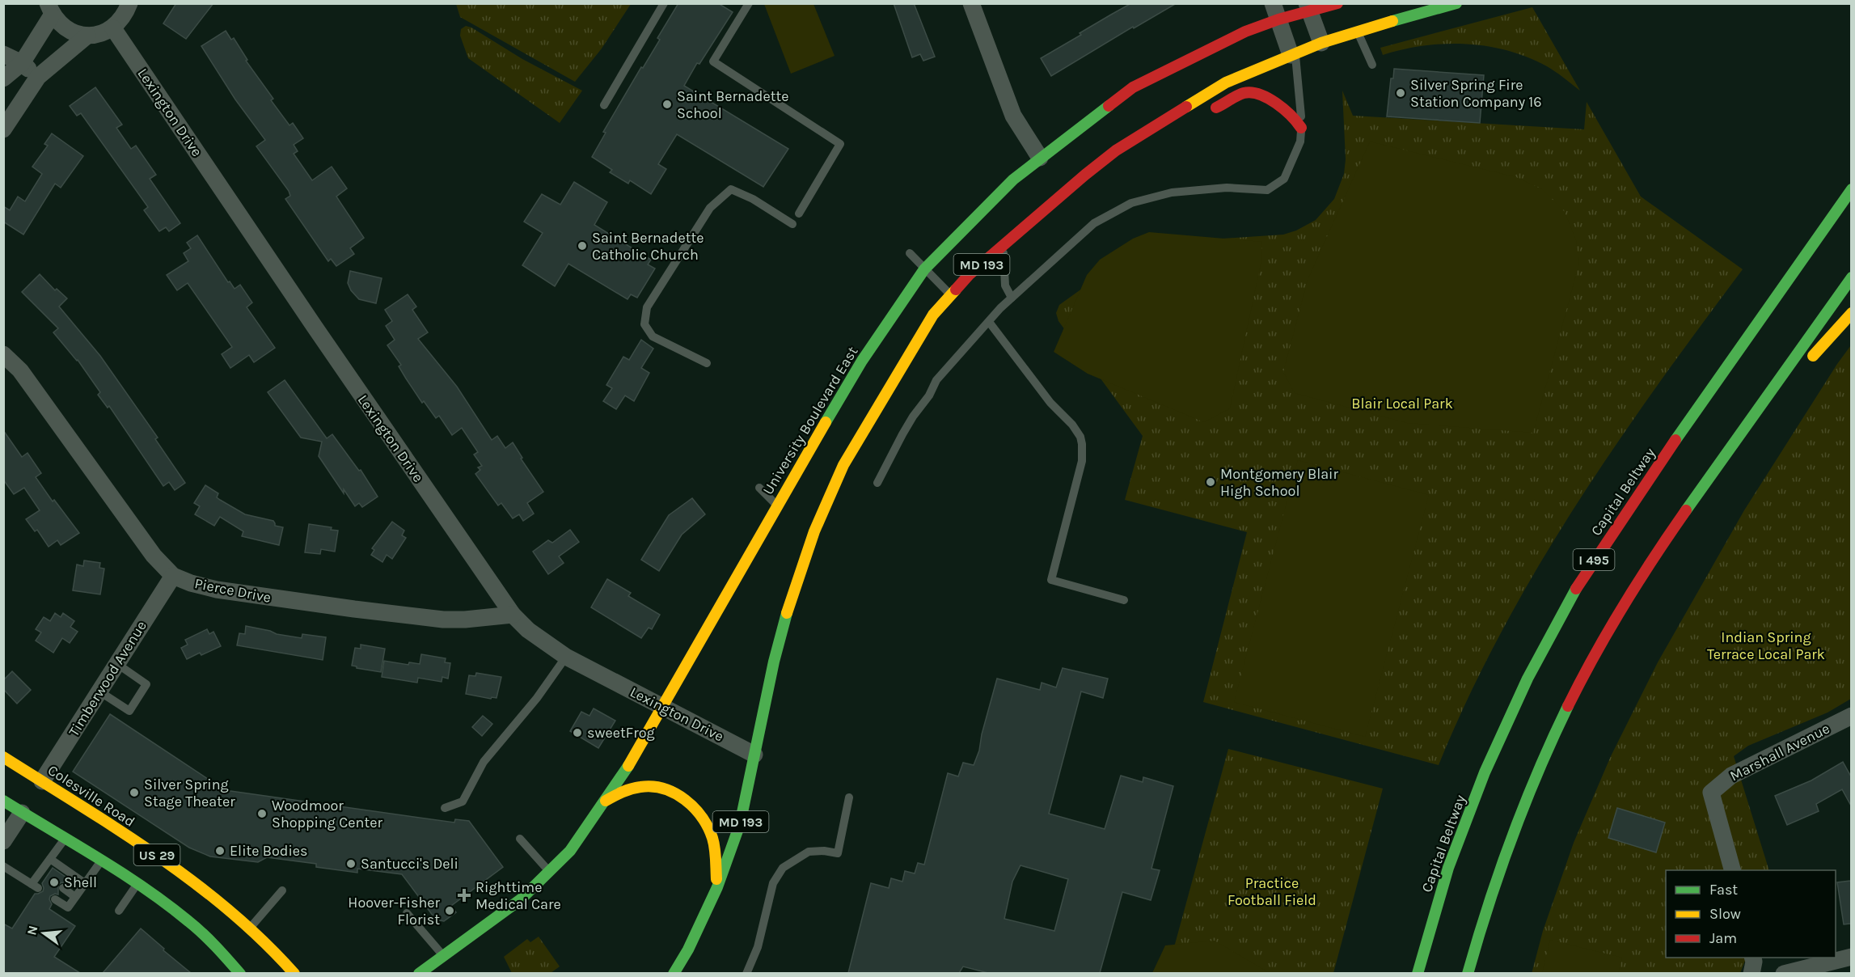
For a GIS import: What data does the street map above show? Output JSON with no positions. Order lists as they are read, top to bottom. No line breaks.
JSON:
{"streets":{"main road":["MD 193","University Boulevard East","Capital Beltway","I 495","Colesville Road","US 29"],"street":["Lexington Drive","Pierce Drive","Timberwood Avenue","Marshall Avenue"]},"crossings":[["Lexington Drive","MD 193"],["Lexington Drive","University Boulevard East"],["Lexington Drive","Pierce Drive"],["Pierce Drive","Timberwood Avenue"],["Timberwood Avenue","Colesville Road"]],"parks":["Blair Local Park","Indian Spring Terrace Local Park","Practice Football Field"],"places":{"other":["Silver Spring Fire Station Company 16","Saint Bernadette School","Saint Bernadette Catholic Church","Montgomery Blair High School","sweetFrog","Silver Spring Stage Theater","Woodmoor Shopping Center","Elite Bodies","Santucci's Deli","Shell","Hoover-Fisher Florist"],"health":["Righttime Medical Care"]},"legend":["Fast","Slow","Jam"],"north":"left"}
